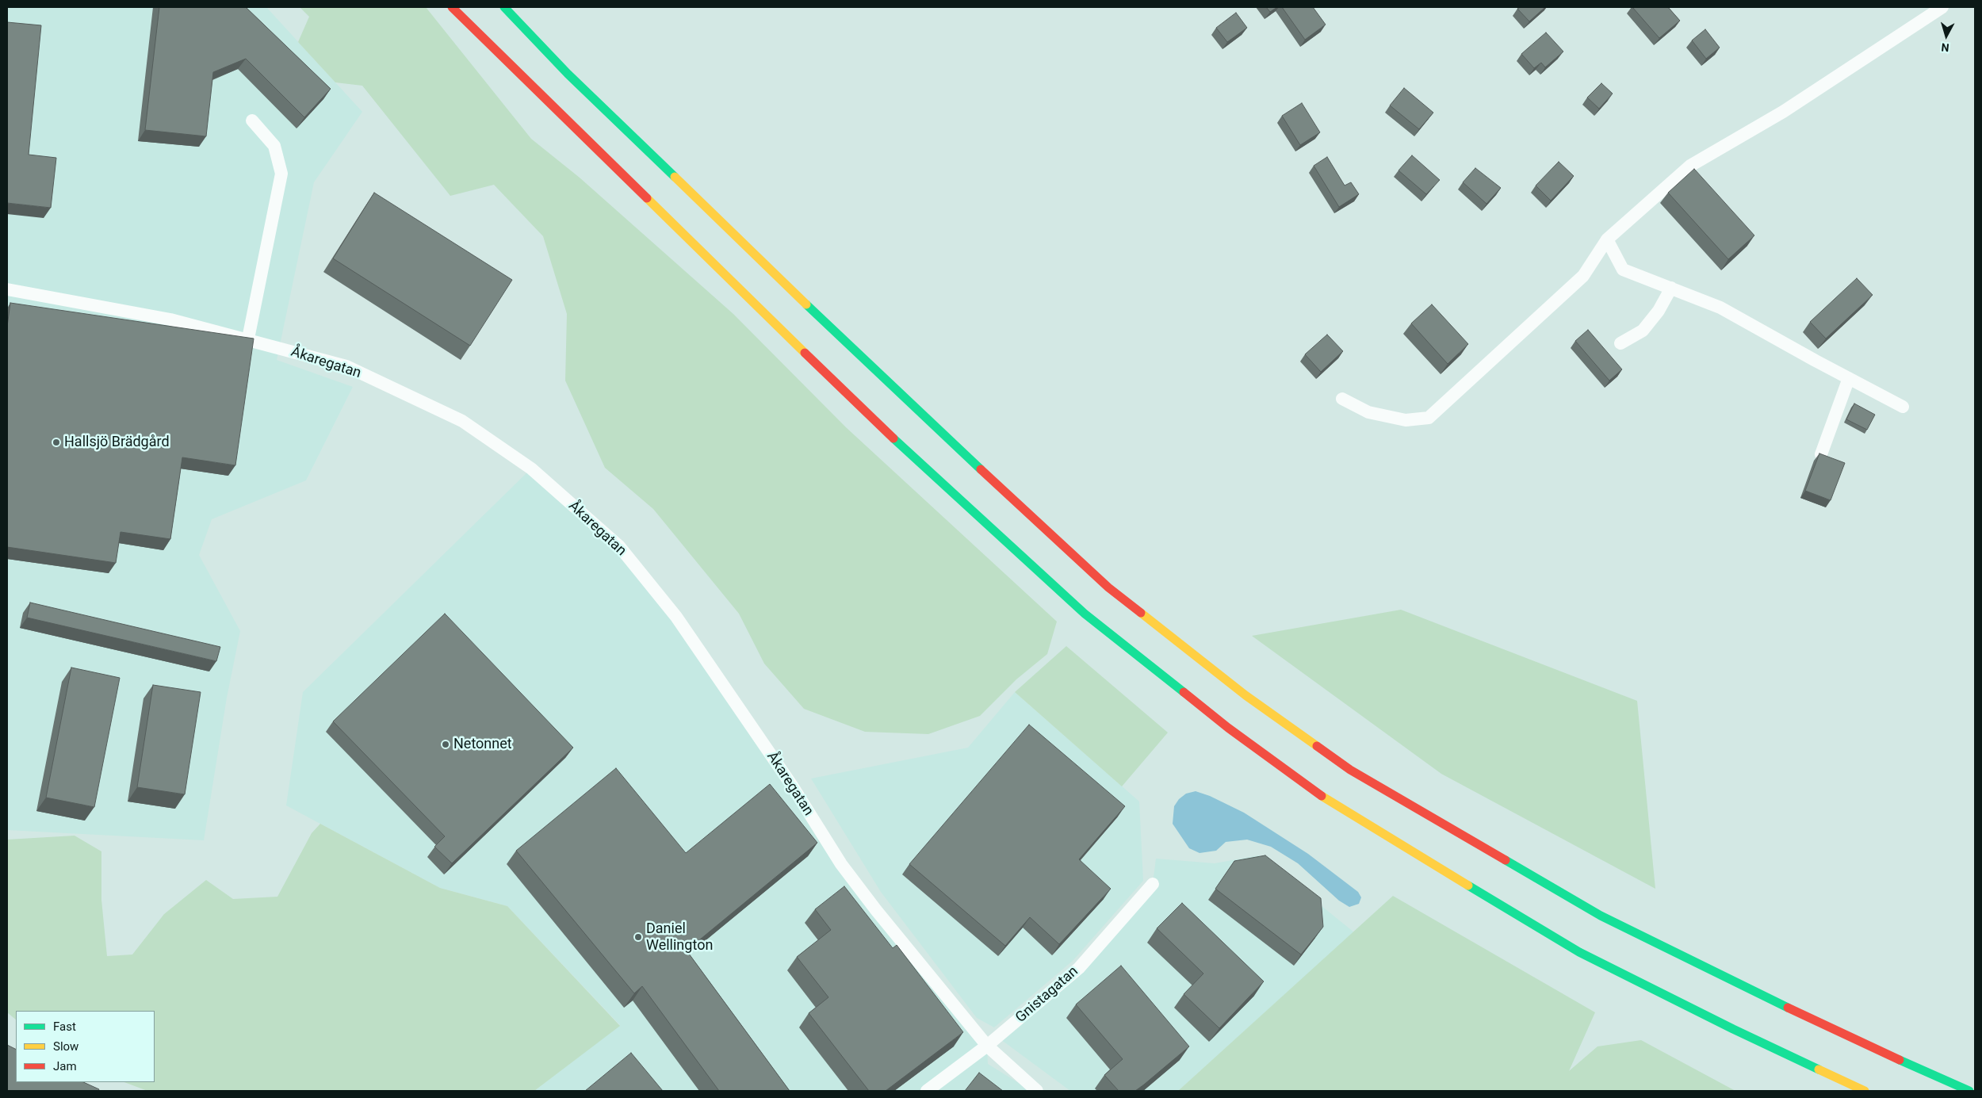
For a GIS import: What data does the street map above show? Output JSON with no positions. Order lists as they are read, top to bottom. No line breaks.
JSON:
{"streets":{"street":["Åkaregatan","Gnistagatan"]},"crossings":[["Åkaregatan","Gnistagatan"]],"places":["Hallsjö Brädgård","Netonnet","Daniel Wellington"],"legend":["Fast","Slow","Jam"],"north":"bottom"}
